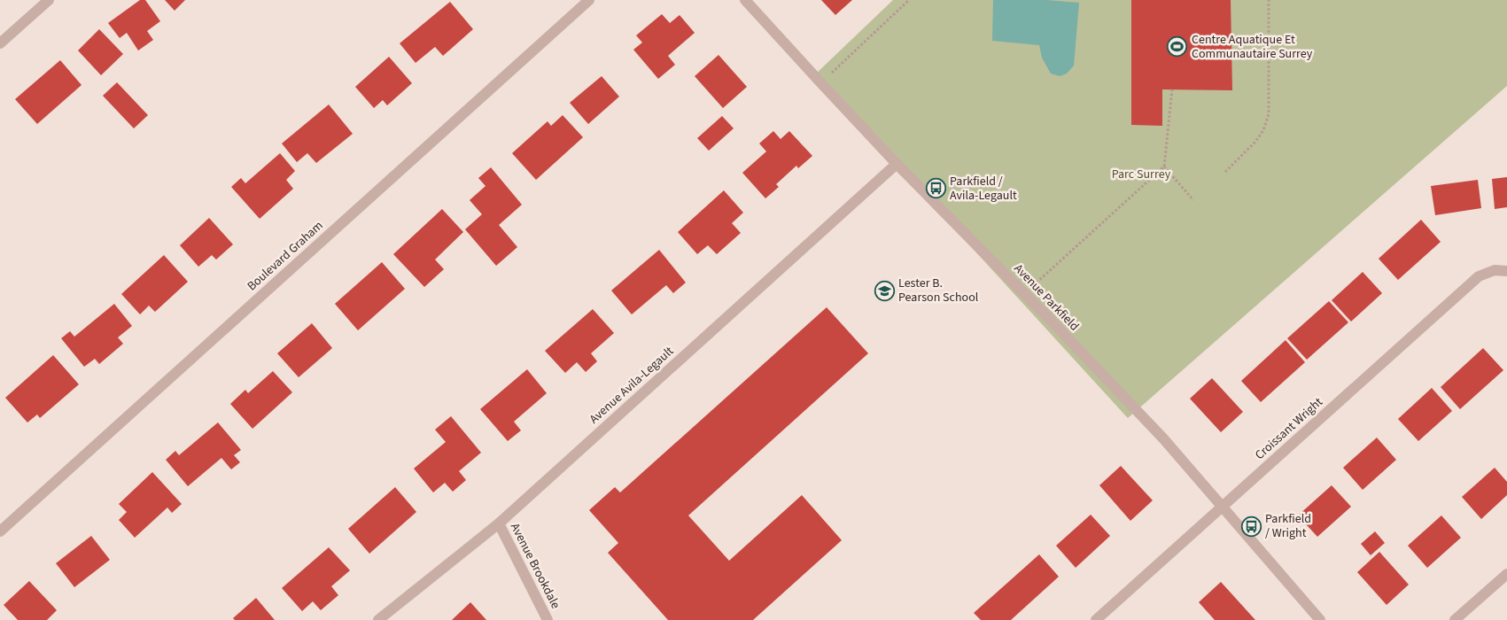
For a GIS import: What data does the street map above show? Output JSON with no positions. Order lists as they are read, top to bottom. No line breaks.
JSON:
{"streets":{"street":["Boulevard Graham","Avenue Parkfield","Avenue Avila-Legault","Croissant Wright","Avenue Brookdale"]},"crossings":[["Avenue Parkfield","Avenue Avila-Legault"],["Avenue Parkfield","Croissant Wright"],["Avenue Avila-Legault","Avenue Brookdale"]],"parks":["Parc Surrey"],"places":{"sports":["Centre Aquatique Et Communautaire Surrey"],"bus stop":["Parkfield / Avila-Legault","Parkfield / Wright"],"school or university":["Lester B. Pearson School"]}}
